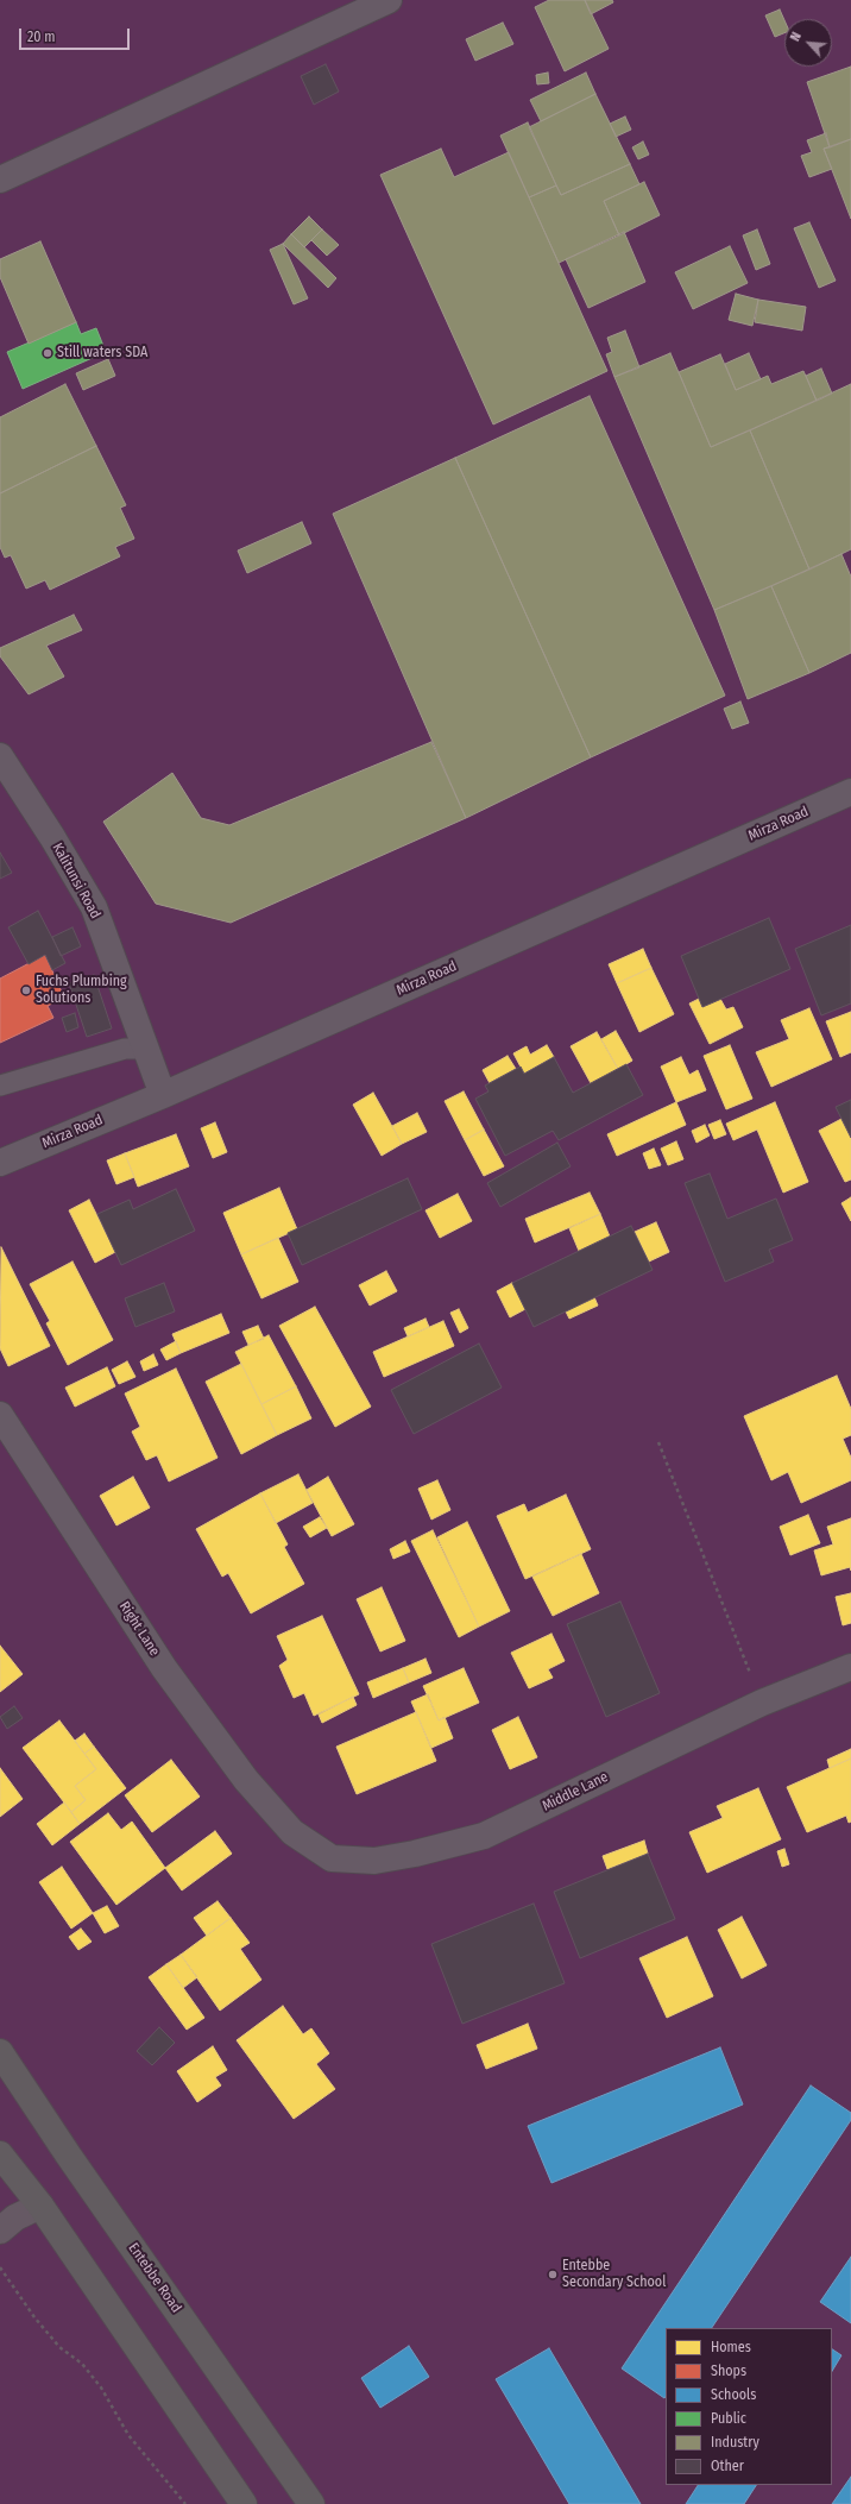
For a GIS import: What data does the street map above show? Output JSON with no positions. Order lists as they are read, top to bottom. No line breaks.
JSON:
{"streets":{"highway":["Entebbe Road"],"street":["Mirza Road","Kalitunsi Road","Right Lane","Middle Lane"]},"crossings":[["Mirza Road","Kalitunsi Road"],["Right Lane","Middle Lane"]],"places":["Still waters SDA","Fuchs Plumbing Solutions","Entebbe Secondary School"],"legend":["Homes","Shops","Schools","Public","Industry","Other"],"scale_bar":"20 m","north":"top left"}
